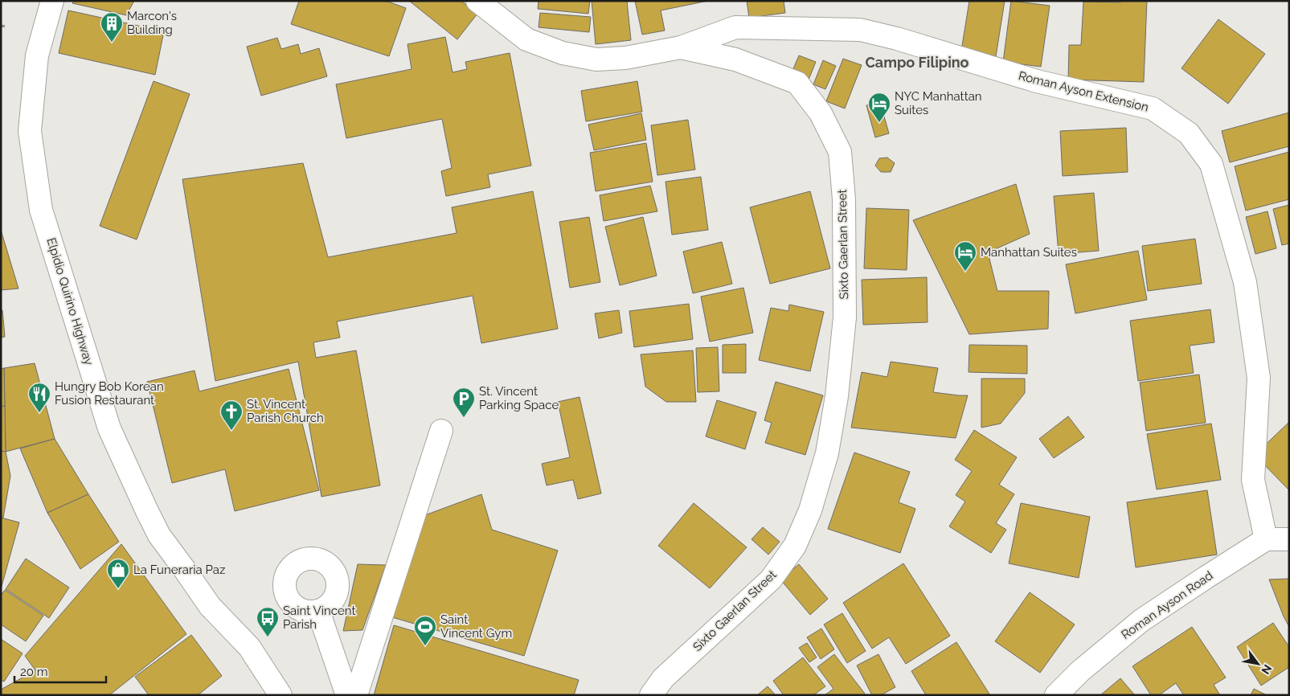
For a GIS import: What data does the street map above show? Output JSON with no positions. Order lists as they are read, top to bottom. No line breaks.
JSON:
{"streets":{"main road":["Roman Ayson Extension","Sixto Gaerlan Street","Elpidio Quirino Highway","Roman Ayson Road"]},"crossings":[["Roman Ayson Extension","Sixto Gaerlan Street"],["Roman Ayson Extension","Roman Ayson Road"]],"districts":["Campo Filipino"],"places":{"building":["Marcon's Building"],"hotel":["NYC Manhattan Suites","Manhattan Suites"],"restaurant":["Hungry Bob Korean Fusion Restaurant"],"parking":["St. Vincent Parking Space"],"church":["St. Vincent Parish Church"],"shop":["La Funeraria Paz"],"bus stop":["Saint Vincent Parish"],"sports":["Saint Vincent Gym"]},"scale_bar":"20 m","north":"bottom right"}
